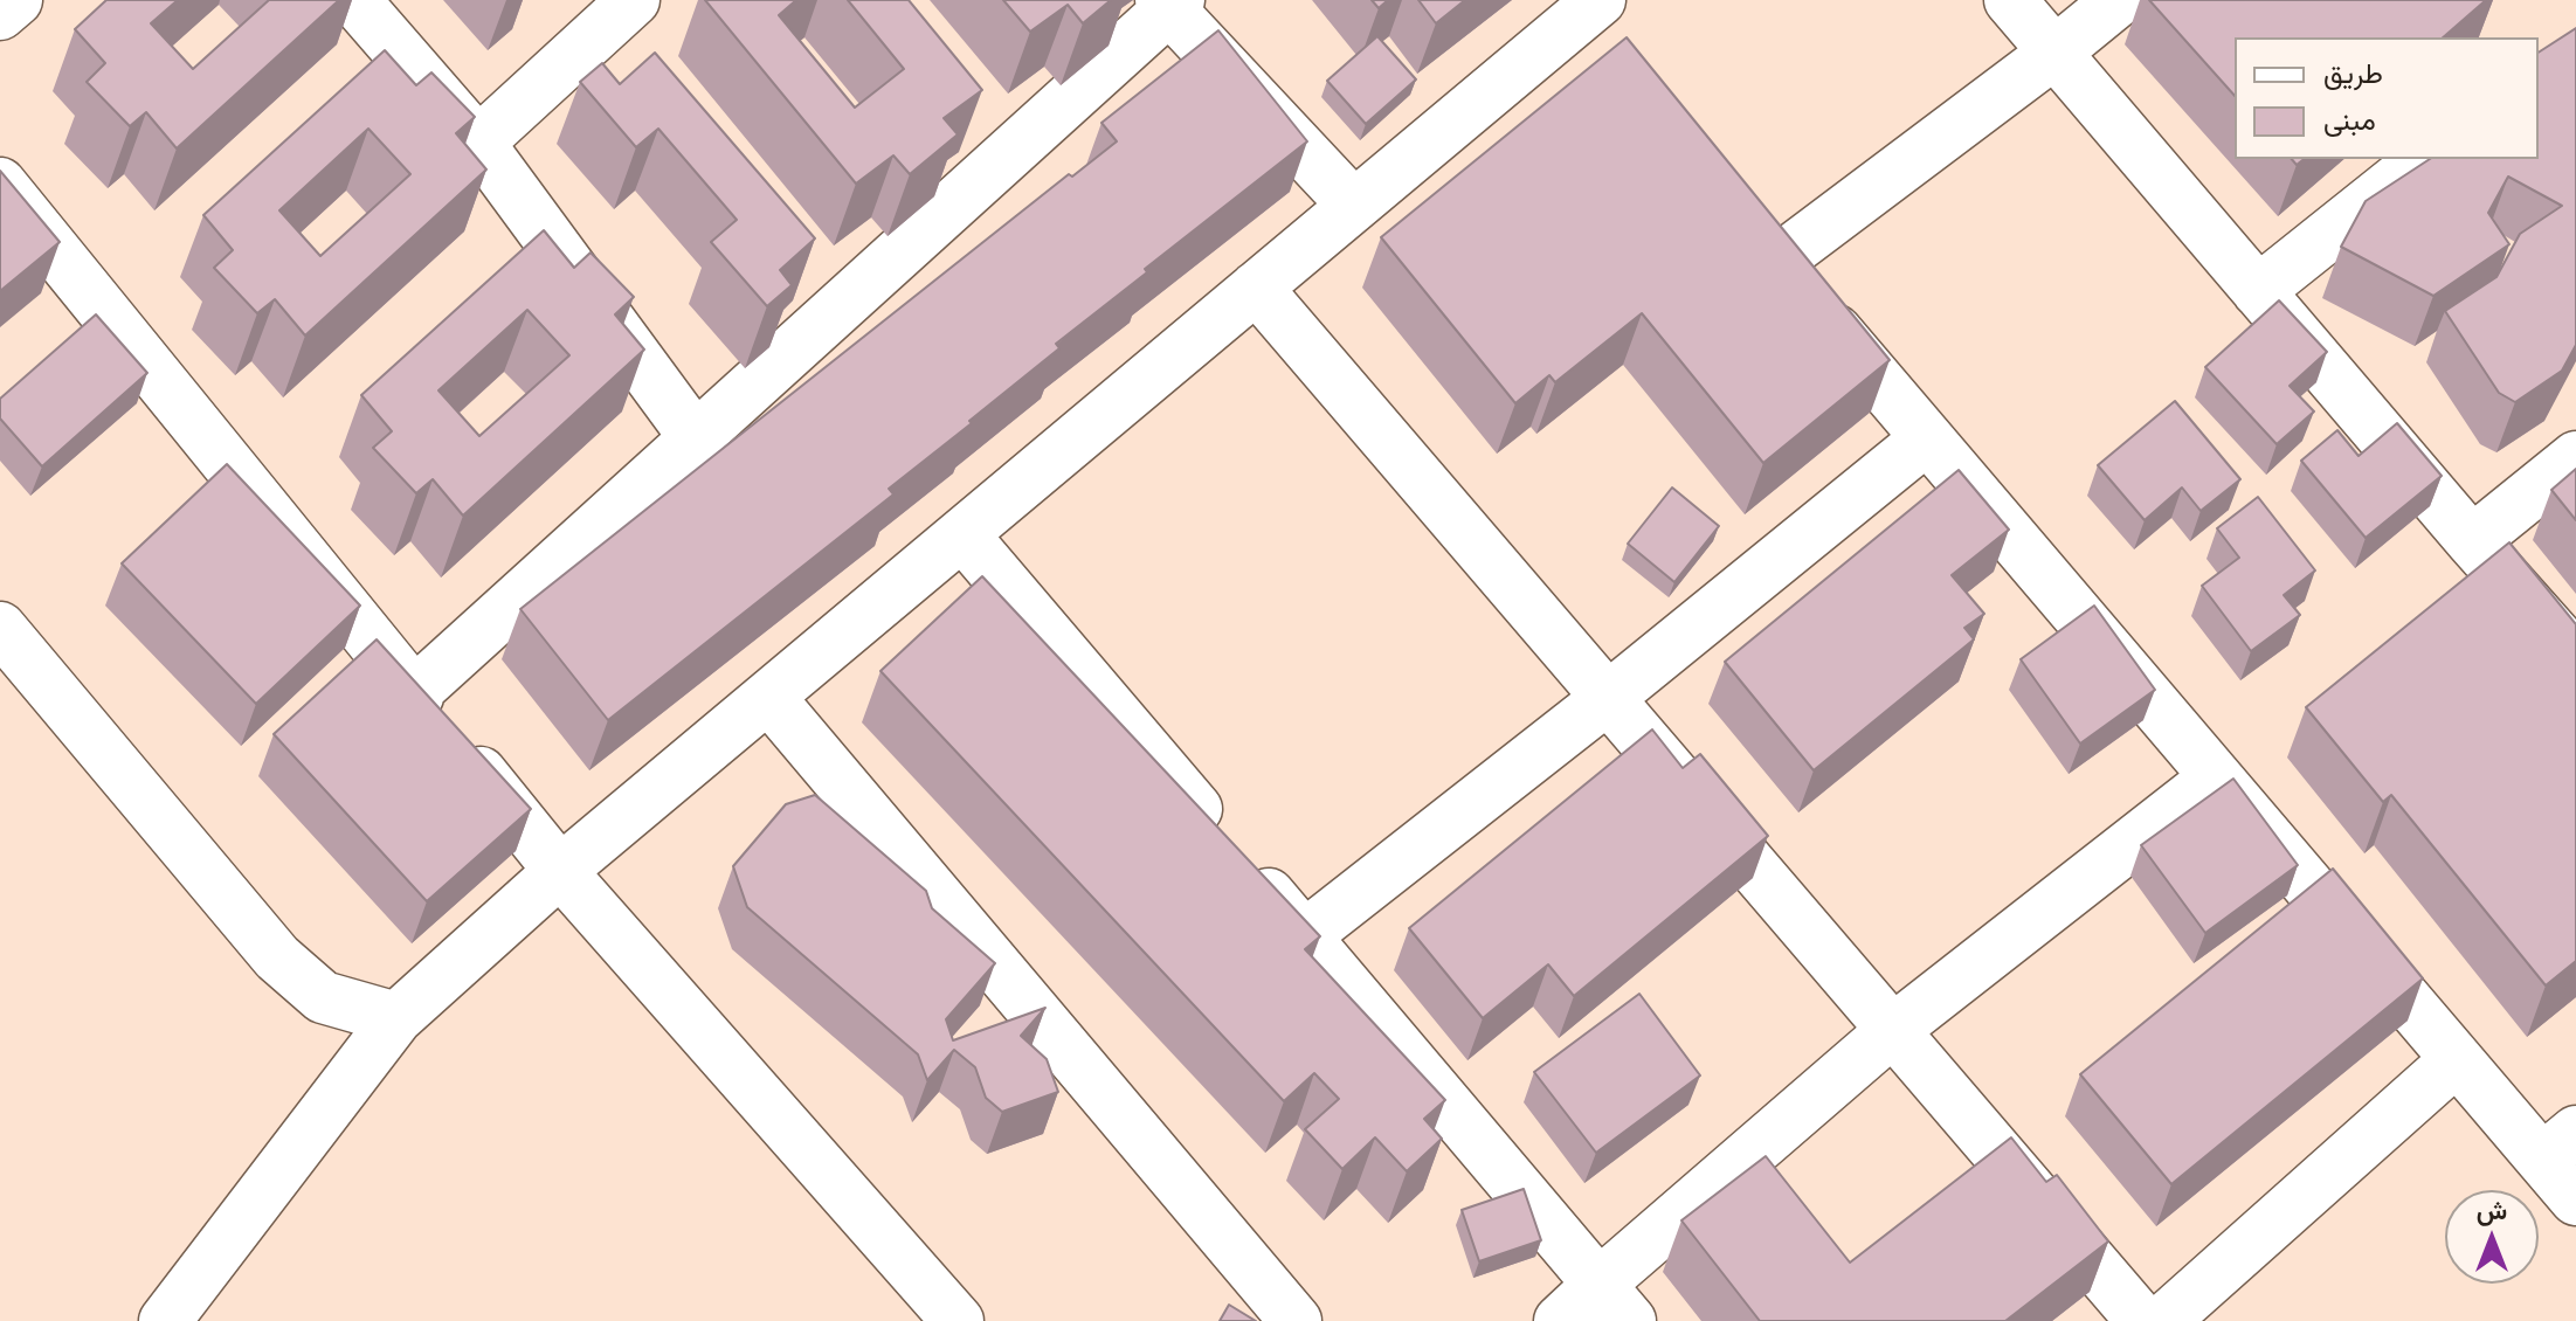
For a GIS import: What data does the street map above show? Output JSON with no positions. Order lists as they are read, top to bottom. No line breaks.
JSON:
{"legend":["طريق","مبنى"],"north":"top"}
